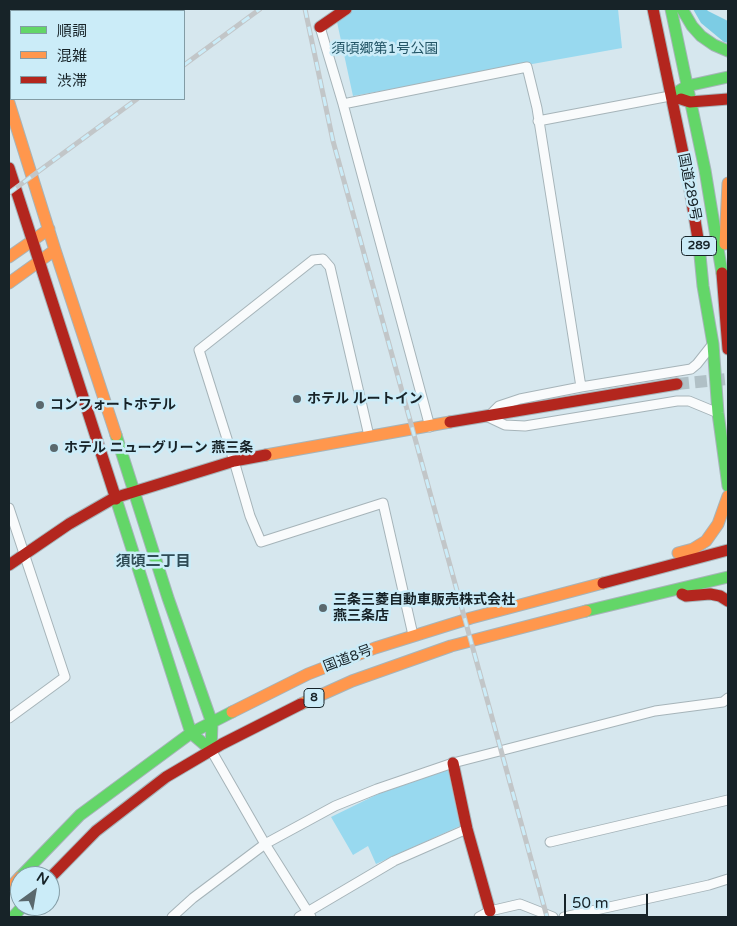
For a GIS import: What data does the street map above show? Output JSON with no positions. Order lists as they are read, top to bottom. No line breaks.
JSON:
{"streets":{"main road":["国道289号","289","国道8号","8"]},"districts":["須頃二丁目"],"parks":["須頃郷第1号公園"],"places":["ホテル ルートイン","コンフォートホテル","ホテル ニューグリーン 燕三条","三条三菱自動車販売株式会社 燕三条店"],"legend":["順調","混雑","渋滞"],"scale_bar":"50 m","north":"top right"}
